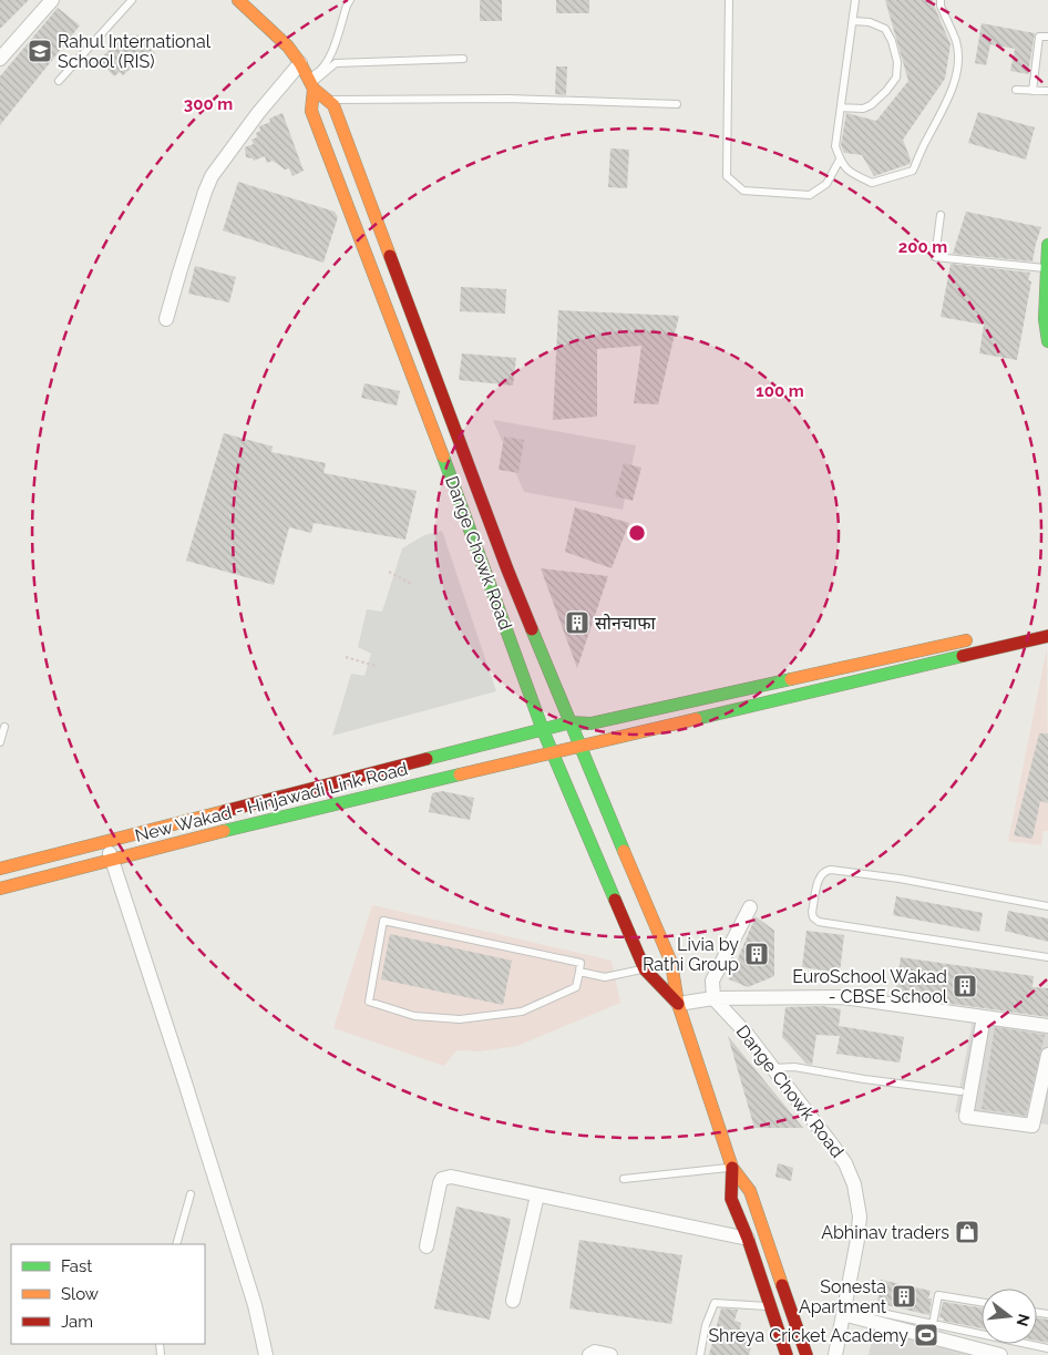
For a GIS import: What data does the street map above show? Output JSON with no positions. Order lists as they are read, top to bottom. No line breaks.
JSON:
{"streets":{"main road":["Dange Chowk Road","New Wakad - Hinjawadi Link Road"]},"crossings":[["Dange Chowk Road","New Wakad - Hinjawadi Link Road"]],"places":{"school or university":["Rahul International School (RIS)"],"building":["सोनचाफा","Livia by Rathi Group","EuroSchool Wakad - CBSE School","Sonesta Apartment"],"shop":["Abhinav traders"],"sports":["Shreya Cricket Academy"]},"legend":["Fast","Slow","Jam"],"north":"right","rings":["300 m","200 m","100 m"]}
